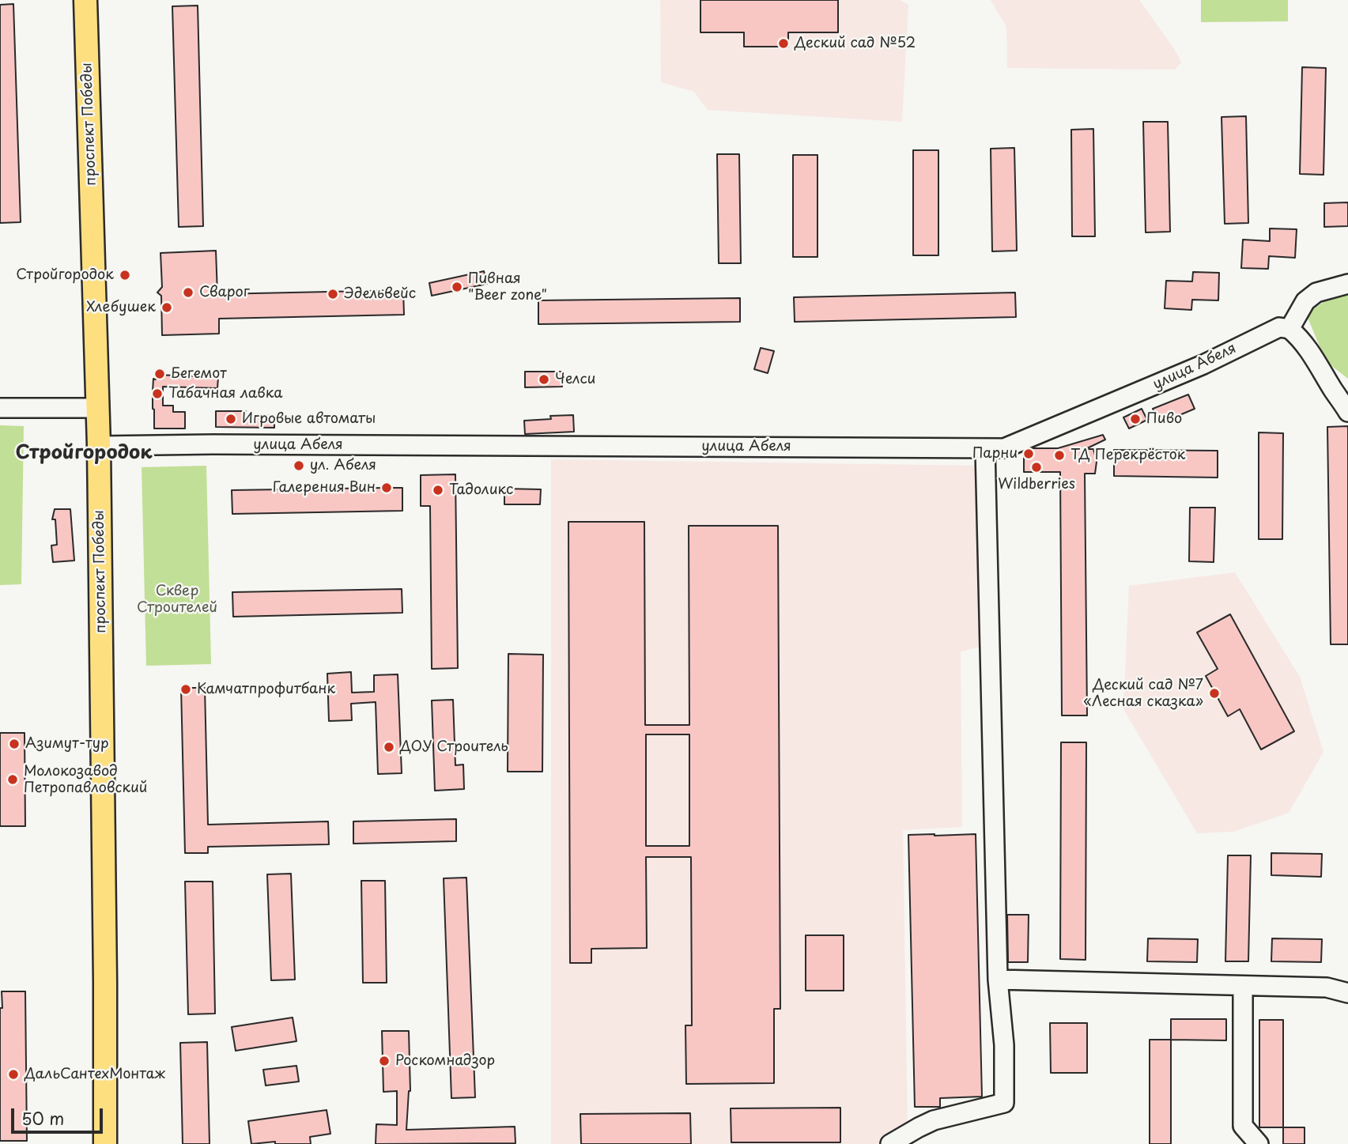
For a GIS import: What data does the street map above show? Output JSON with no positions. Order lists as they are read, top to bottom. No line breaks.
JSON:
{"streets":{"main road":["проспект Победы"],"street":["улица Абеля"]},"crossings":[["проспект Победы","улица Абеля"]],"districts":["Стройгородок"],"parks":["Сквер Строителей"],"places":["Деский сад №52","Стройгородок","Пивная \"Beer zone\"","Сварог","Эдельвейс","Хлебушек","Бегемот","Челси","Табачная лавка","Игровые автоматы","Пиво","Парни","ТД Перекрёсток","ул. Абеля","Wildberries","Галерения Вин","Тадоликс","Камчатпрофитбанк","Деский сад №7 «Лесная сказка»","Азимут-тур","ДОУ Строитель","Молокозавод Петропавловский","Роскомнадзор","ДальСантехМонтаж"],"scale_bar":"50 m"}
